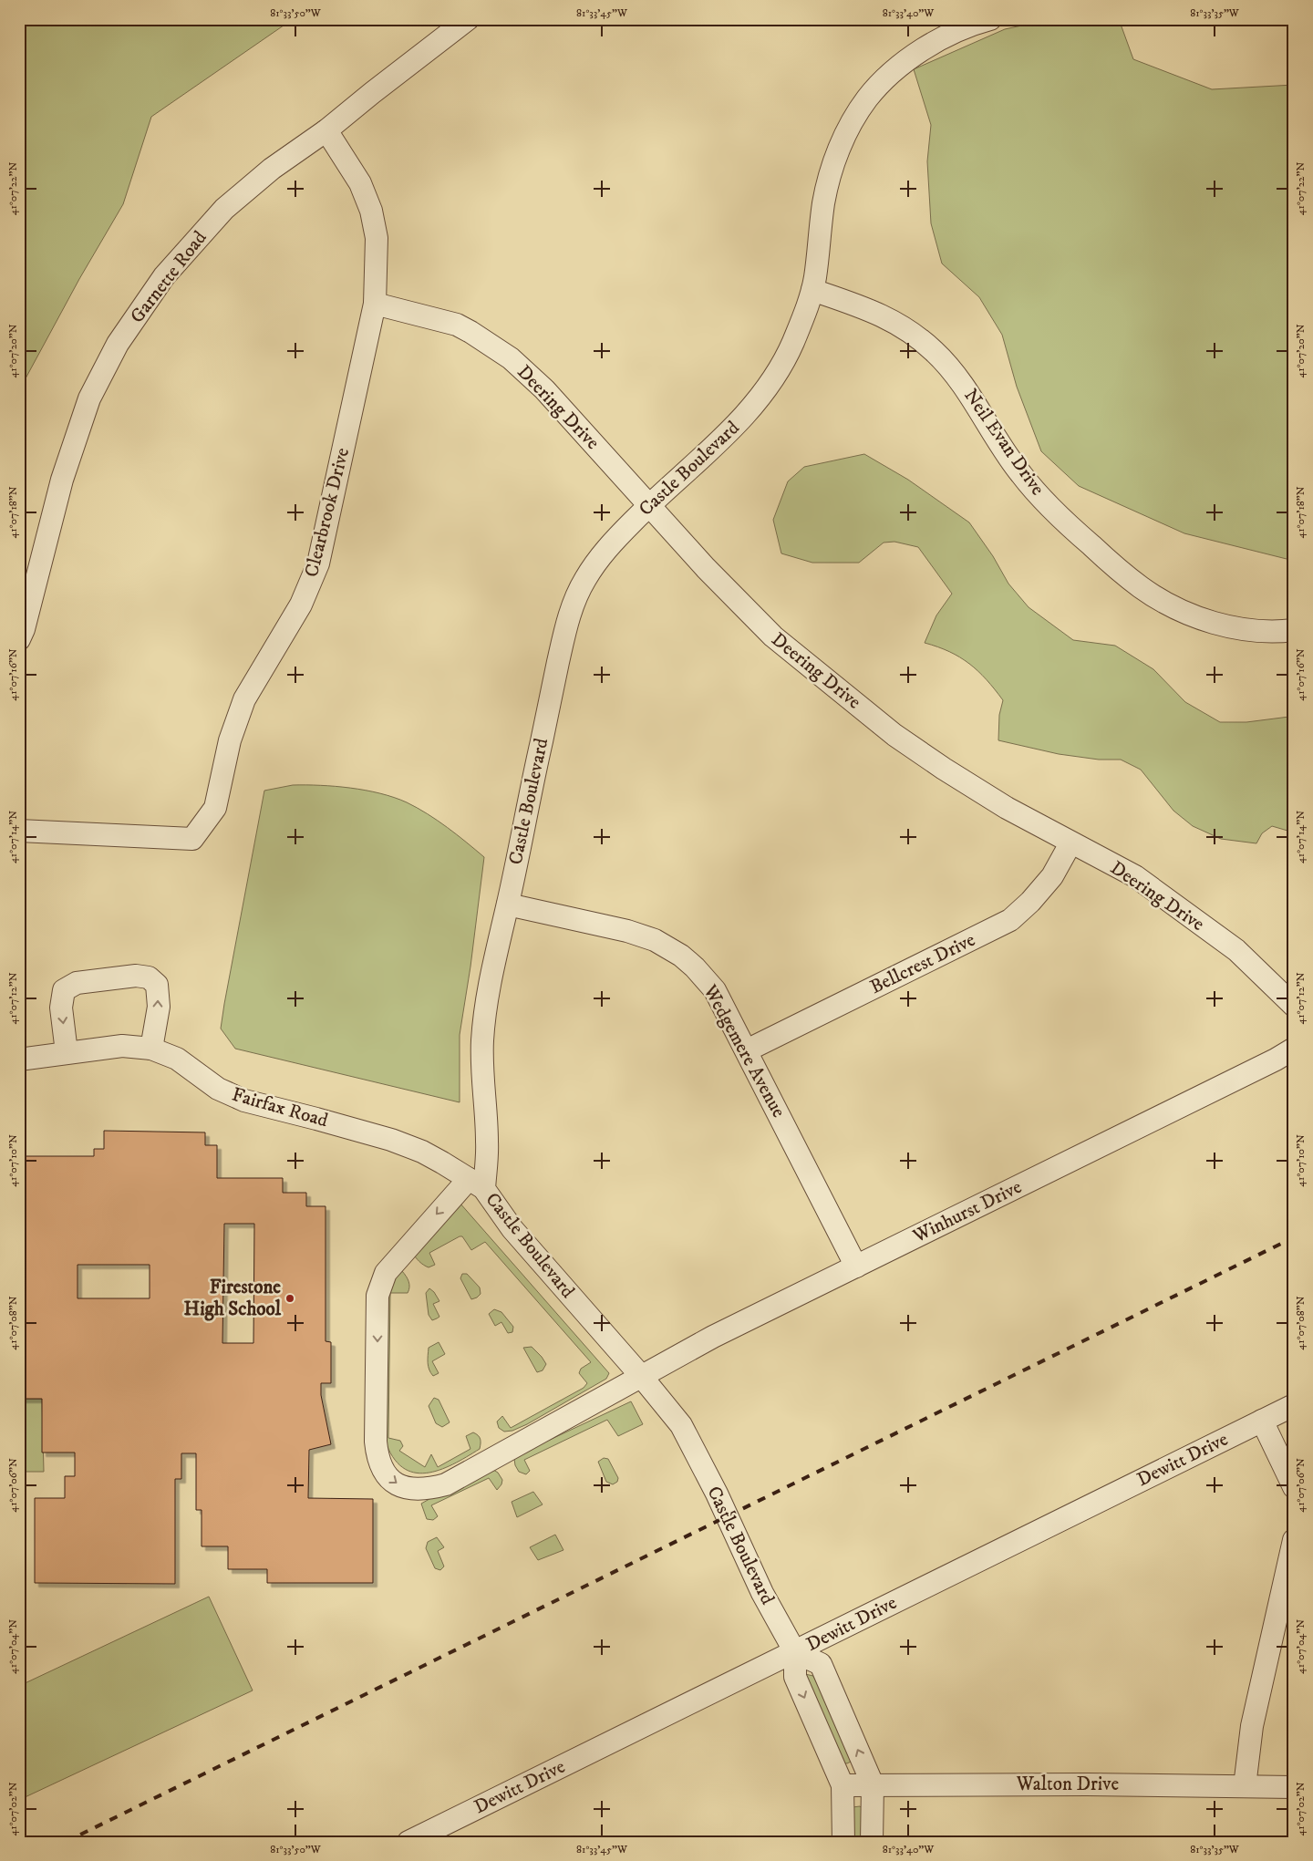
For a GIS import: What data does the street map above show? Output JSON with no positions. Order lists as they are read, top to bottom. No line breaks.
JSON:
{"streets":{"street":["Garnette Road","Deering Drive","Neil Evan Drive","Castle Boulevard","Clearbrook Drive","Bellcrest Drive","Wedgemere Avenue","Fairfax Road","Winhurst Drive","Dewitt Drive","Walton Drive"]},"crossings":[["Garnette Road","Clearbrook Drive"],["Deering Drive","Castle Boulevard"],["Deering Drive","Clearbrook Drive"],["Deering Drive","Bellcrest Drive"],["Neil Evan Drive","Castle Boulevard"],["Castle Boulevard","Wedgemere Avenue"],["Castle Boulevard","Fairfax Road"],["Castle Boulevard","Winhurst Drive"],["Castle Boulevard","Dewitt Drive"],["Castle Boulevard","Walton Drive"],["Bellcrest Drive","Wedgemere Avenue"],["Wedgemere Avenue","Winhurst Drive"],["Fairfax Road","Winhurst Drive"]],"places":["Firestone High School"],"coordinates":["81°33'50\"W","81°33'45\"W","81°33'40\"W","81°33'35\"W","41°07'22\"N","41°07'20\"N","41°07'18\"N","41°07'16\"N","41°07'14\"N","41°07'12\"N","41°07'10\"N","41°07'08\"N","41°07'06\"N","41°07'04\"N","41°07'02\"N"]}
